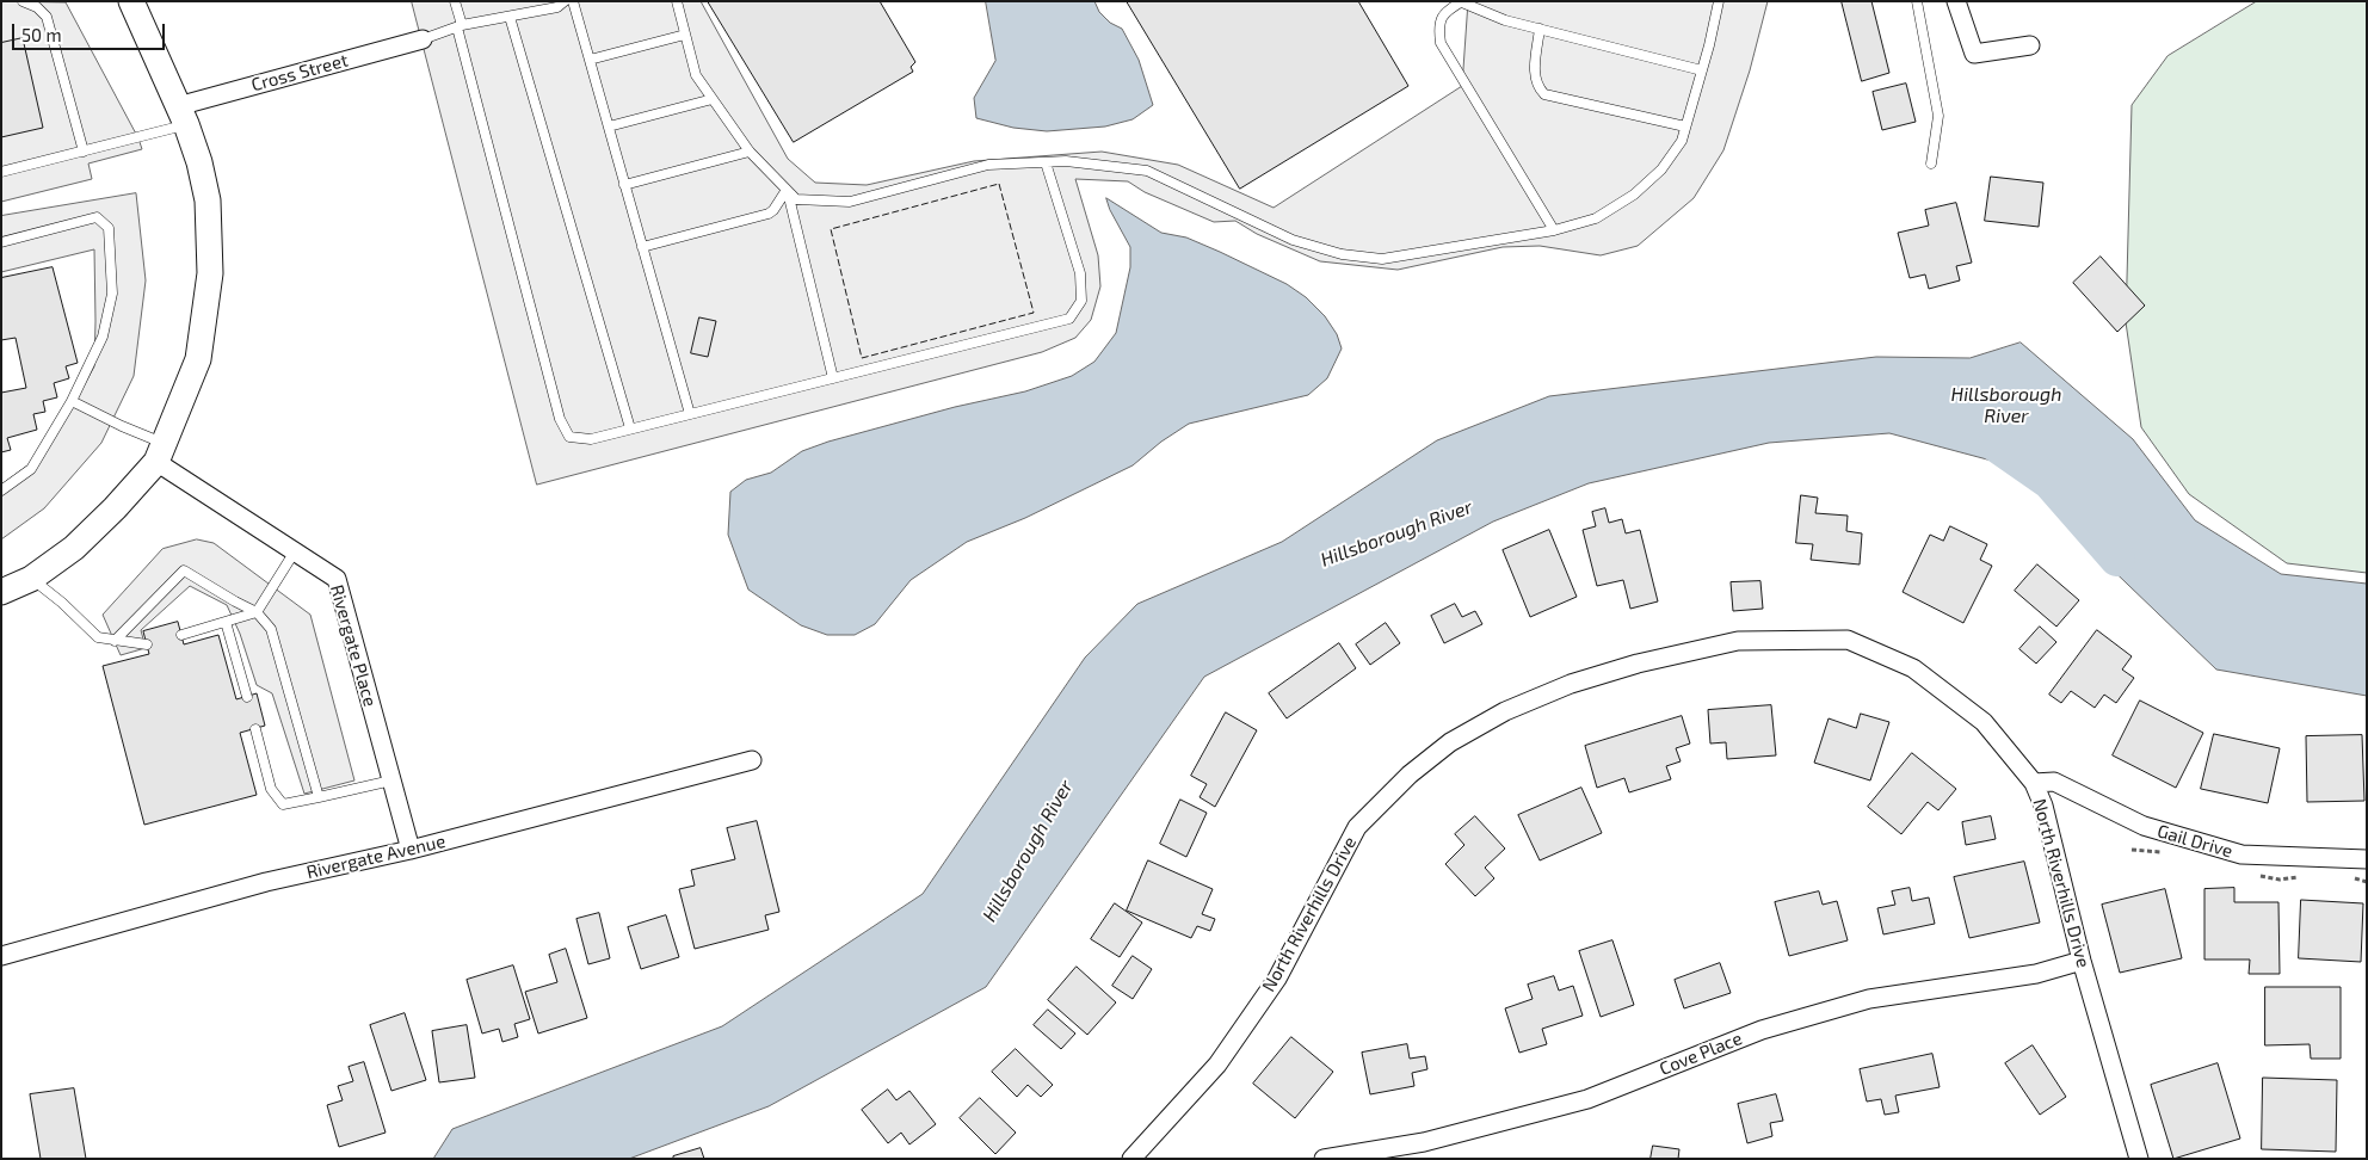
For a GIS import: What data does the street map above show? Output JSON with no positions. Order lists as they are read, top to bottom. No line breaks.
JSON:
{"streets":{"street":["Cross Street","Rivergate Place","Gail Drive","Rivergate Avenue","North Riverhills Drive","Cove Place"]},"crossings":[["Rivergate Place","Rivergate Avenue"],["Gail Drive","North Riverhills Drive"],["North Riverhills Drive","Cove Place"]],"water":["Hillsborough River"],"scale_bar":"50 m"}
